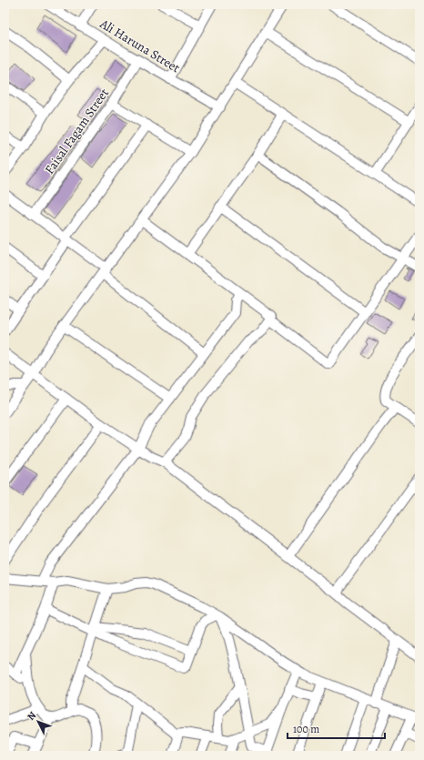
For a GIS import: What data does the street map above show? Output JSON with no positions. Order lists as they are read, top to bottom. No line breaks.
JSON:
{"streets":{"street":["Ali Haruna Street","Faisal Fagam Street"]},"crossings":[["Ali Haruna Street","Faisal Fagam Street"]],"scale_bar":"100 m","north":"top left"}
